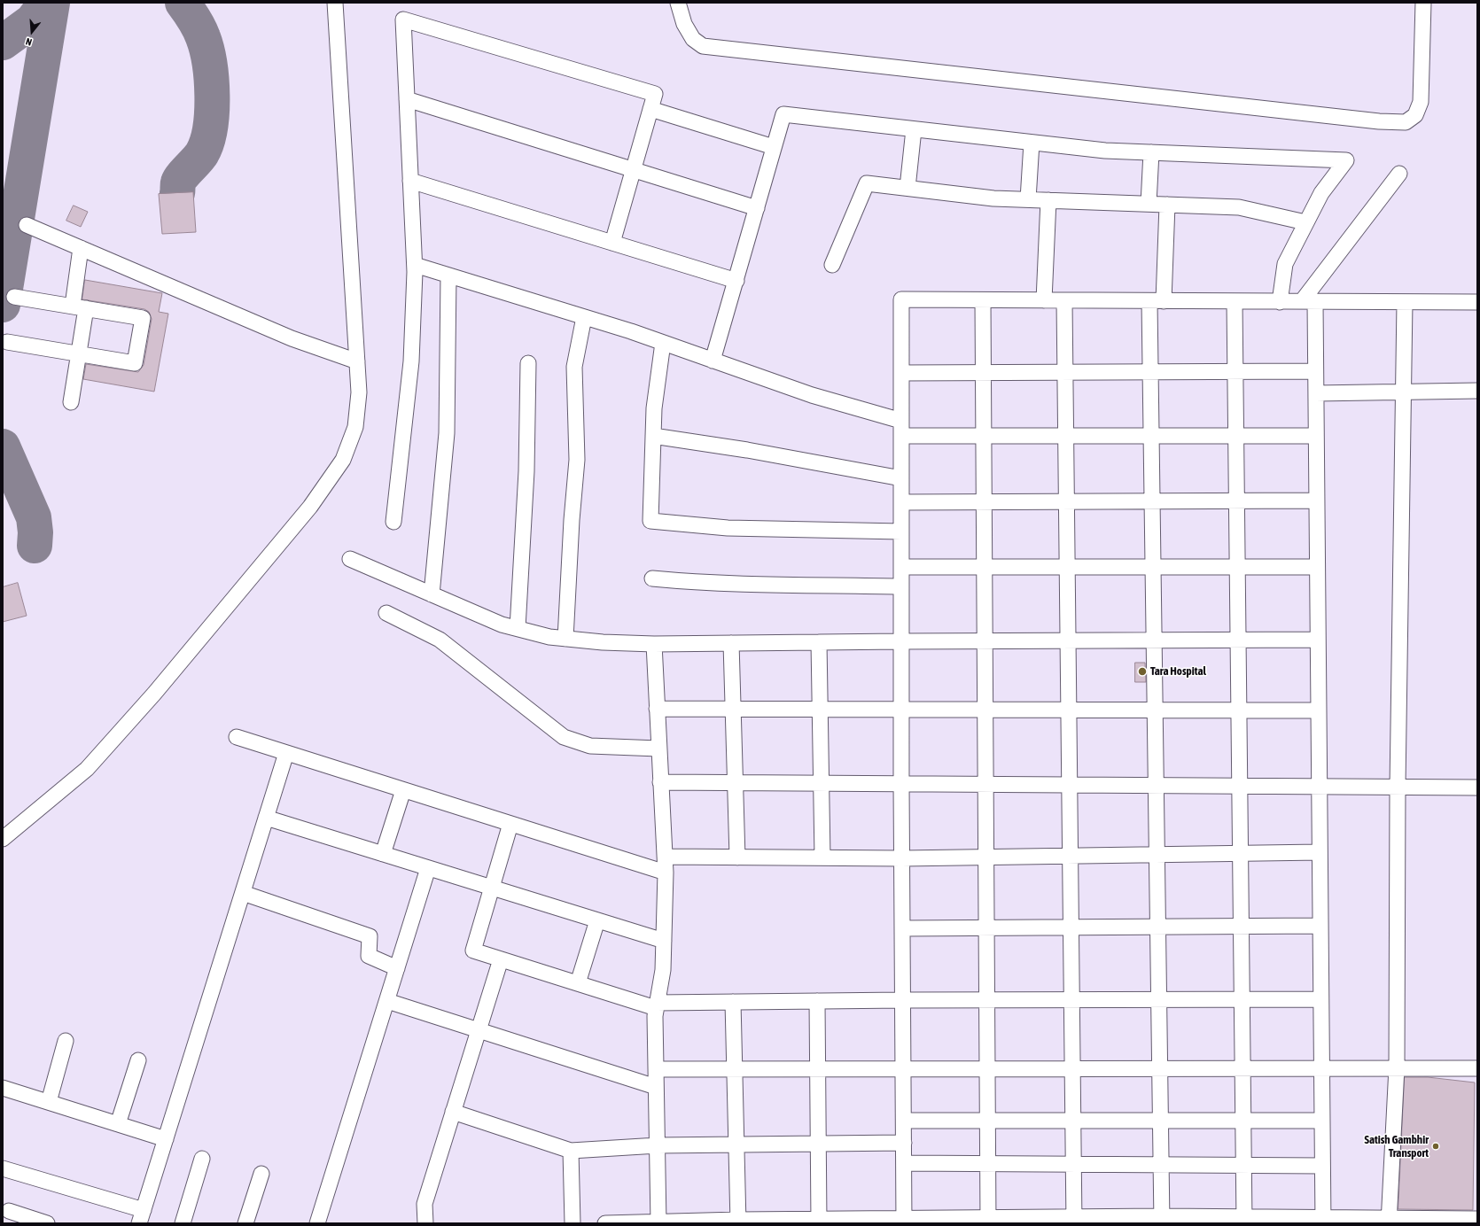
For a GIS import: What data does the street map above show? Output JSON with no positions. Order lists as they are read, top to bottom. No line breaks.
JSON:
{"places":["Tara Hospital","Satish Gambhir Transport"],"north":"bottom"}
